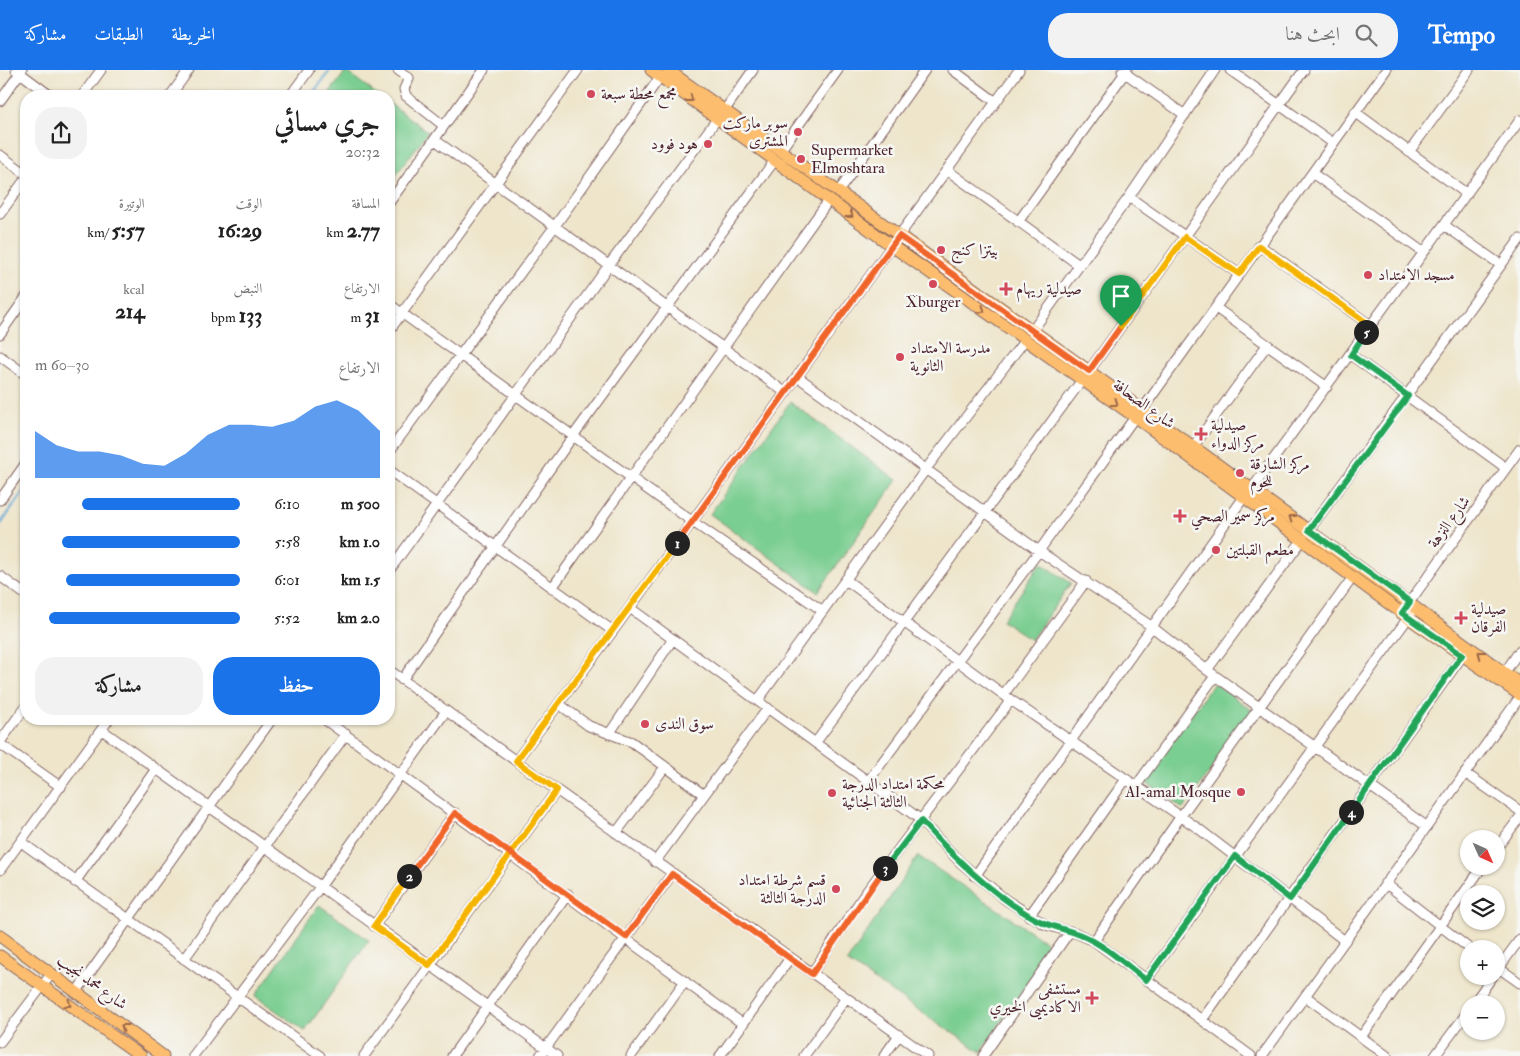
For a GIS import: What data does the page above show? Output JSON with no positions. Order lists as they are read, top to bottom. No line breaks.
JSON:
{"streets":{"main road":["شارع الصحافة","شارع محمد نجيب"],"street":["شارع النزهة"]},"crossings":[["شارع الصحافة","شارع النزهة"]],"places":{"other":["مجمع محطة سبعة","سوبر ماركت المشترى","هود فوود","Supermarket Elmoshtara","بيتزا كنج","مسجد الامتداد","Xburger","مدرسة الامتداد الثانوية","مركز الشارقة للحوم","مطعم القبلتين","سوق الندى","Al-amal Mosque","محكمة امتداد الدرجة الثالثة الجنائية","قسم شرطة امتداد الدرجة الثالثة"],"health":["صيدلية ريهام","صيدلية مركز الدواء","مركز سمير الصحي","صيدلية الفرقان","مستشفى الاكاديميى الخيري"]},"north":"bottom right","page":{"header":"Tempo","search":"ابحث هنا","nav":["الخريطة","الطبقات","مشاركة"],"heading":["جري مسائي","20:32"],"stats":[["المسافة","2.77 km"],["الوقت","16:29"],["الوتيرة","5:57 /km"],["الارتفاع","31 m"],["النبض","133 bpm"],["kcal","214"]],"pins":["5","1","4","3","2"],"chart":["الارتفاع","30–60 m"],"list":[{"name":"500 m","note":"6:10"},{"name":"1.0 km","note":"5:58"},{"name":"1.5 km","note":"6:01"},{"name":"2.0 km","note":"5:52"}],"buttons":["حفظ","مشاركة"],"map_buttons":["+","−"]}}
